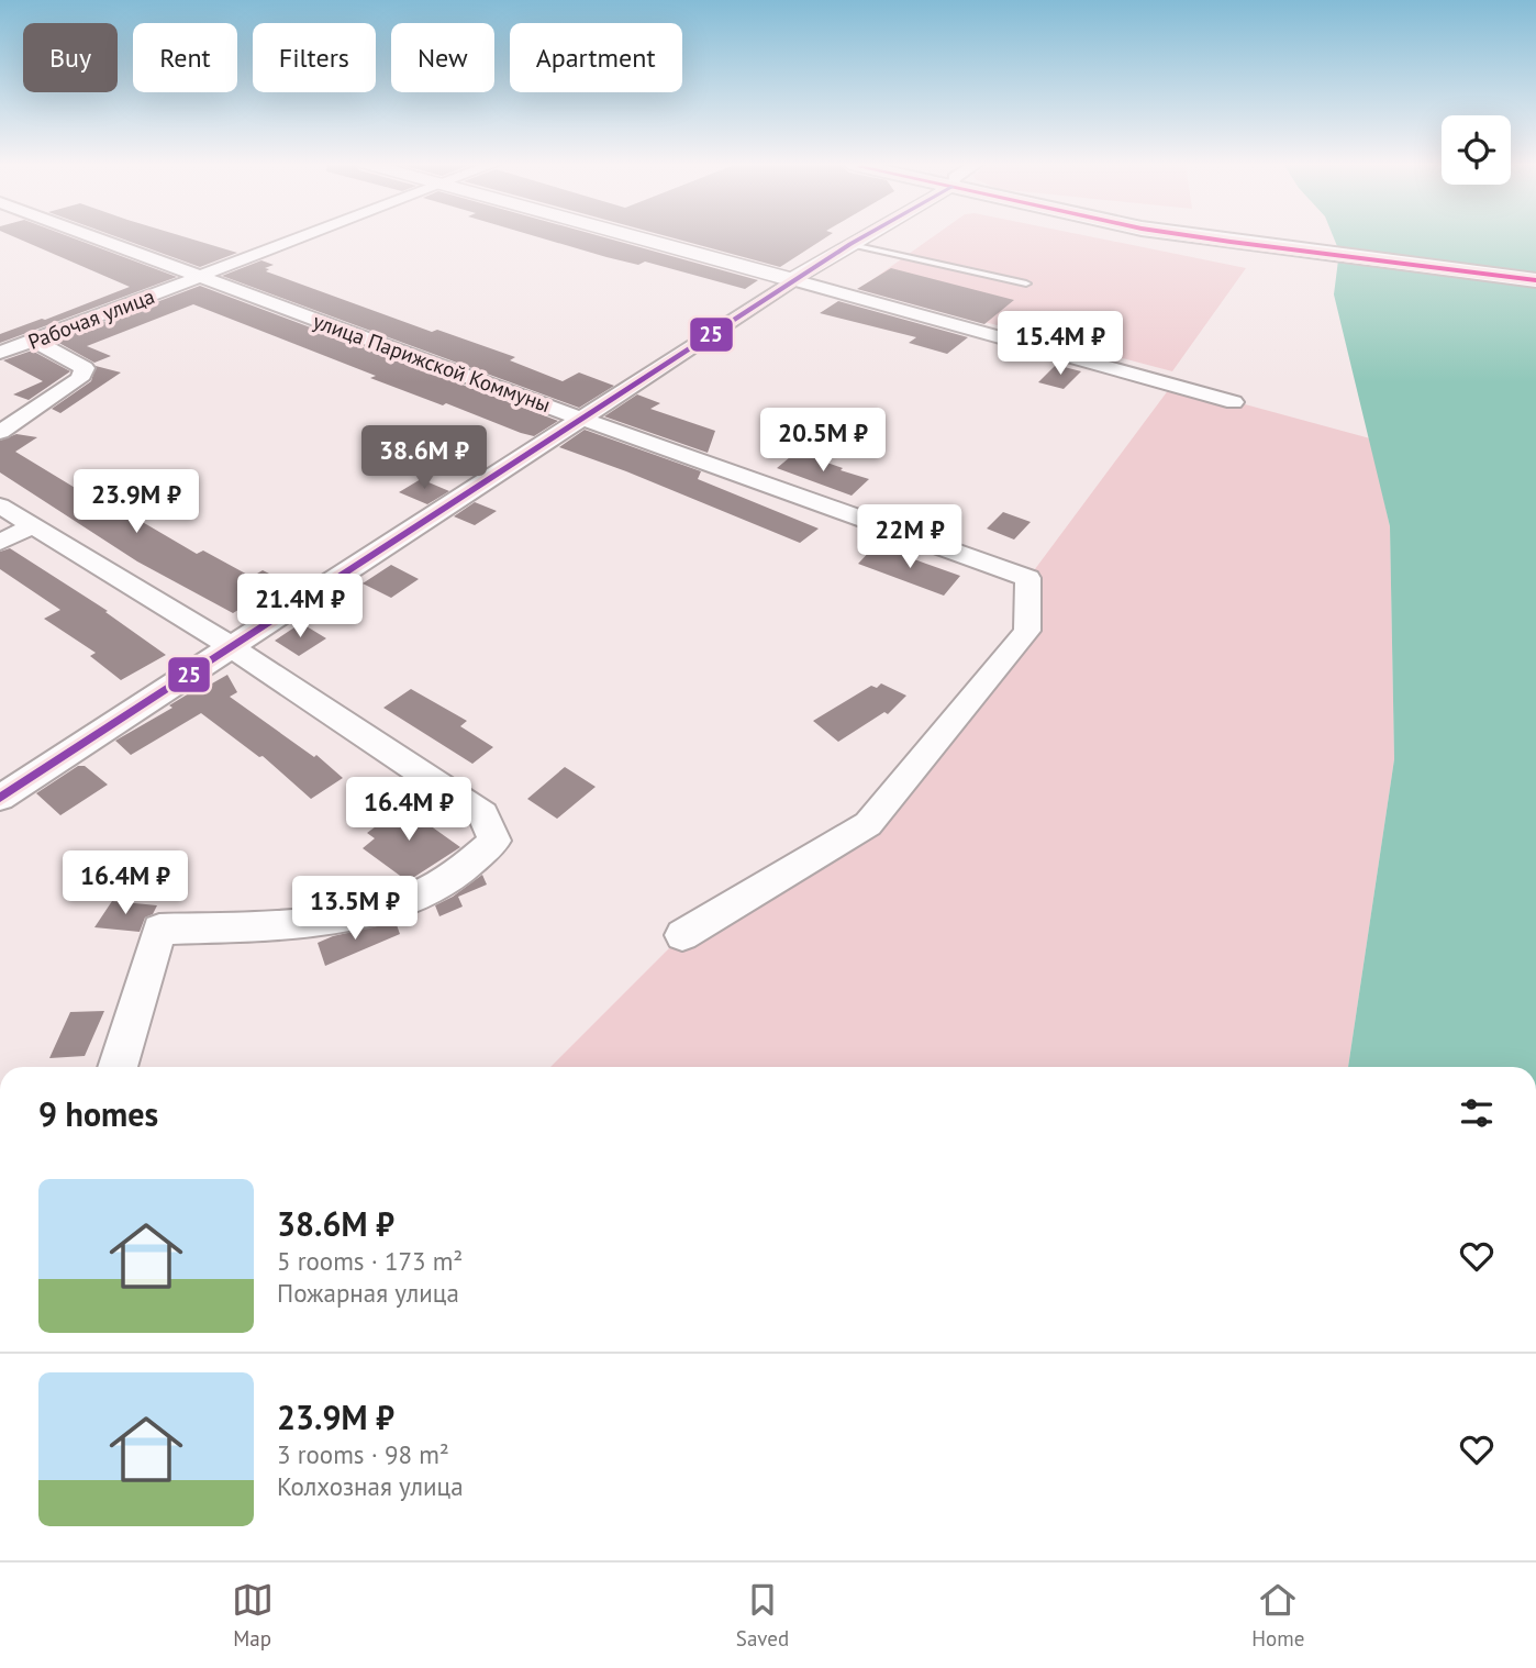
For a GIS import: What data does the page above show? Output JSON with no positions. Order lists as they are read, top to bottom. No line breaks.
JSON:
{"streets":{"street":["Рабочая улица","улица Парижской Коммуны"]},"crossings":[["Рабочая улица","улица Парижской Коммуны"]],"lines":["transit line 25"],"page":{"chip":["Buy","Rent","Filters","New","Apartment"],"price":["15.4M ₽","20.5M ₽","38.6M ₽","23.9M ₽","22M ₽","21.4M ₽","16.4M ₽","16.4M ₽","13.5M ₽"],"heading":"9 homes","list":[{"name":"38.6M ₽","note":"5 rooms · 173 m² · Пожарная улица"},{"name":"23.9M ₽","note":"3 rooms · 98 m² · Колхозная улица"}],"tabs":["Map","Saved","Home"]}}
